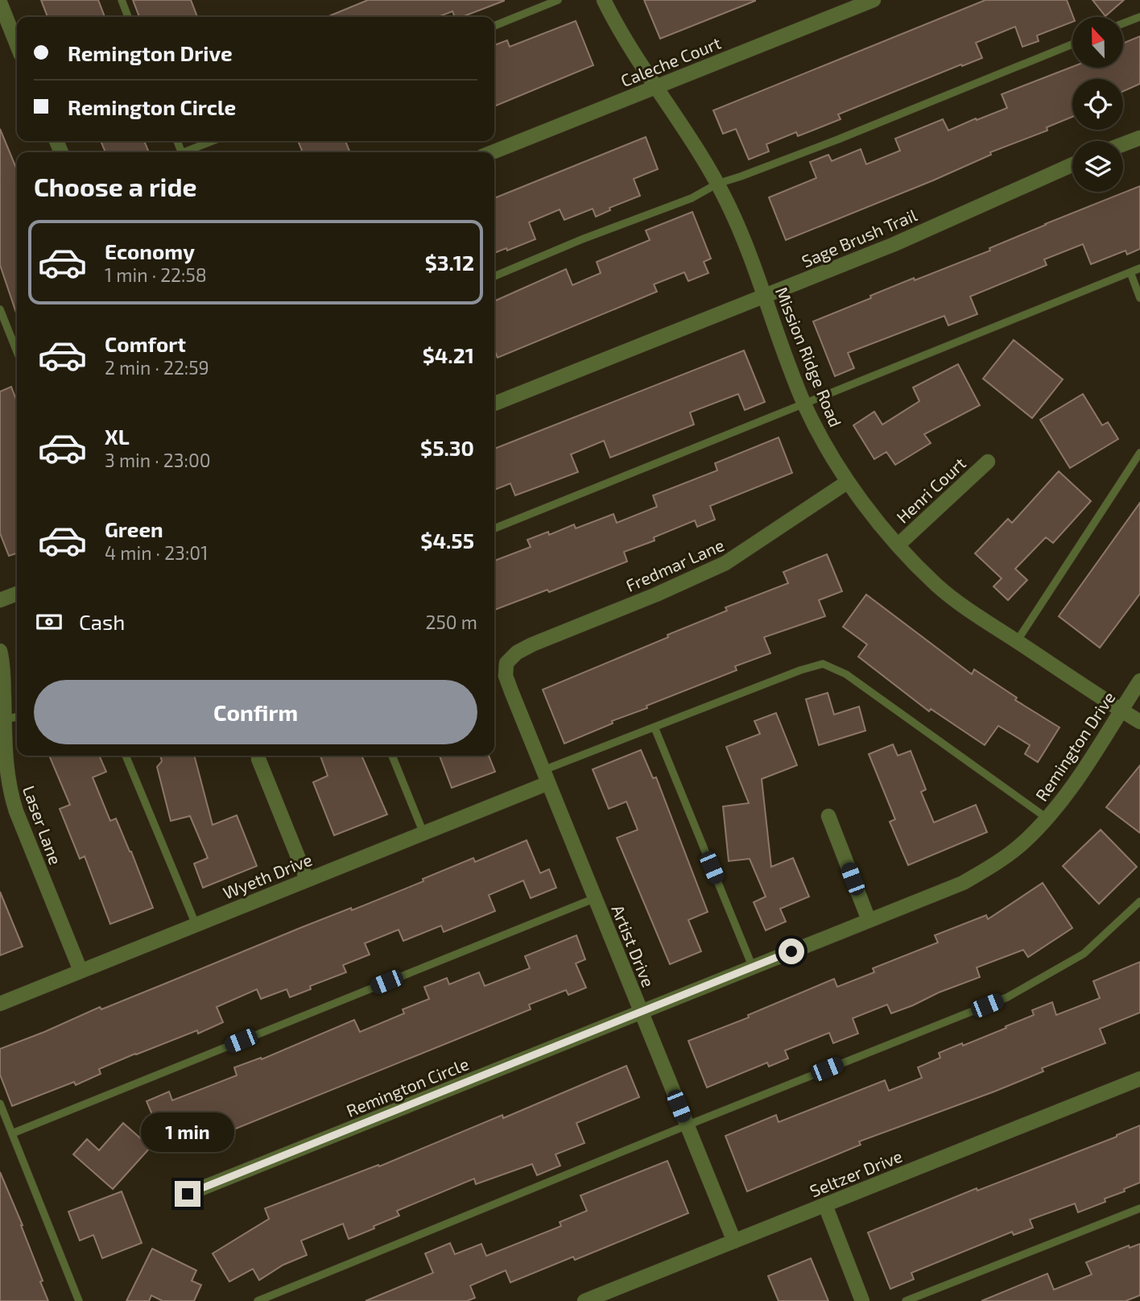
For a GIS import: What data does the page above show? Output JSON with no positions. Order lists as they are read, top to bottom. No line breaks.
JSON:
{"streets":{"street":["Caleche Court","Sage Brush Trail","Mission Ridge Road","Henri Court","Fredmar Lane","Remington Drive","Laser Lane","Wyeth Drive","Artist Drive","Remington Circle","Seltzer Drive"]},"crossings":[["Caleche Court","Mission Ridge Road"],["Sage Brush Trail","Mission Ridge Road"],["Mission Ridge Road","Henri Court"],["Mission Ridge Road","Fredmar Lane"],["Mission Ridge Road","Remington Drive"],["Fredmar Lane","Artist Drive"],["Remington Drive","Artist Drive"],["Remington Drive","Remington Circle"],["Laser Lane","Wyeth Drive"],["Wyeth Drive","Artist Drive"],["Artist Drive","Remington Circle"],["Artist Drive","Seltzer Drive"]],"north":"top","page":{"banner":["Remington Drive","Remington Circle"],"heading":"Choose a ride","list":[{"name":"Economy","note":"1 min · 22:58","value":"$3.12"},{"name":"Comfort","note":"2 min · 22:59","value":"$4.21"},{"name":"XL","note":"3 min · 23:00","value":"$5.30"},{"name":"Green","note":"4 min · 23:01","value":"$4.55"}],"pay":["Cash","250 m"],"buttons":"Confirm","bubble":"1 min"}}
